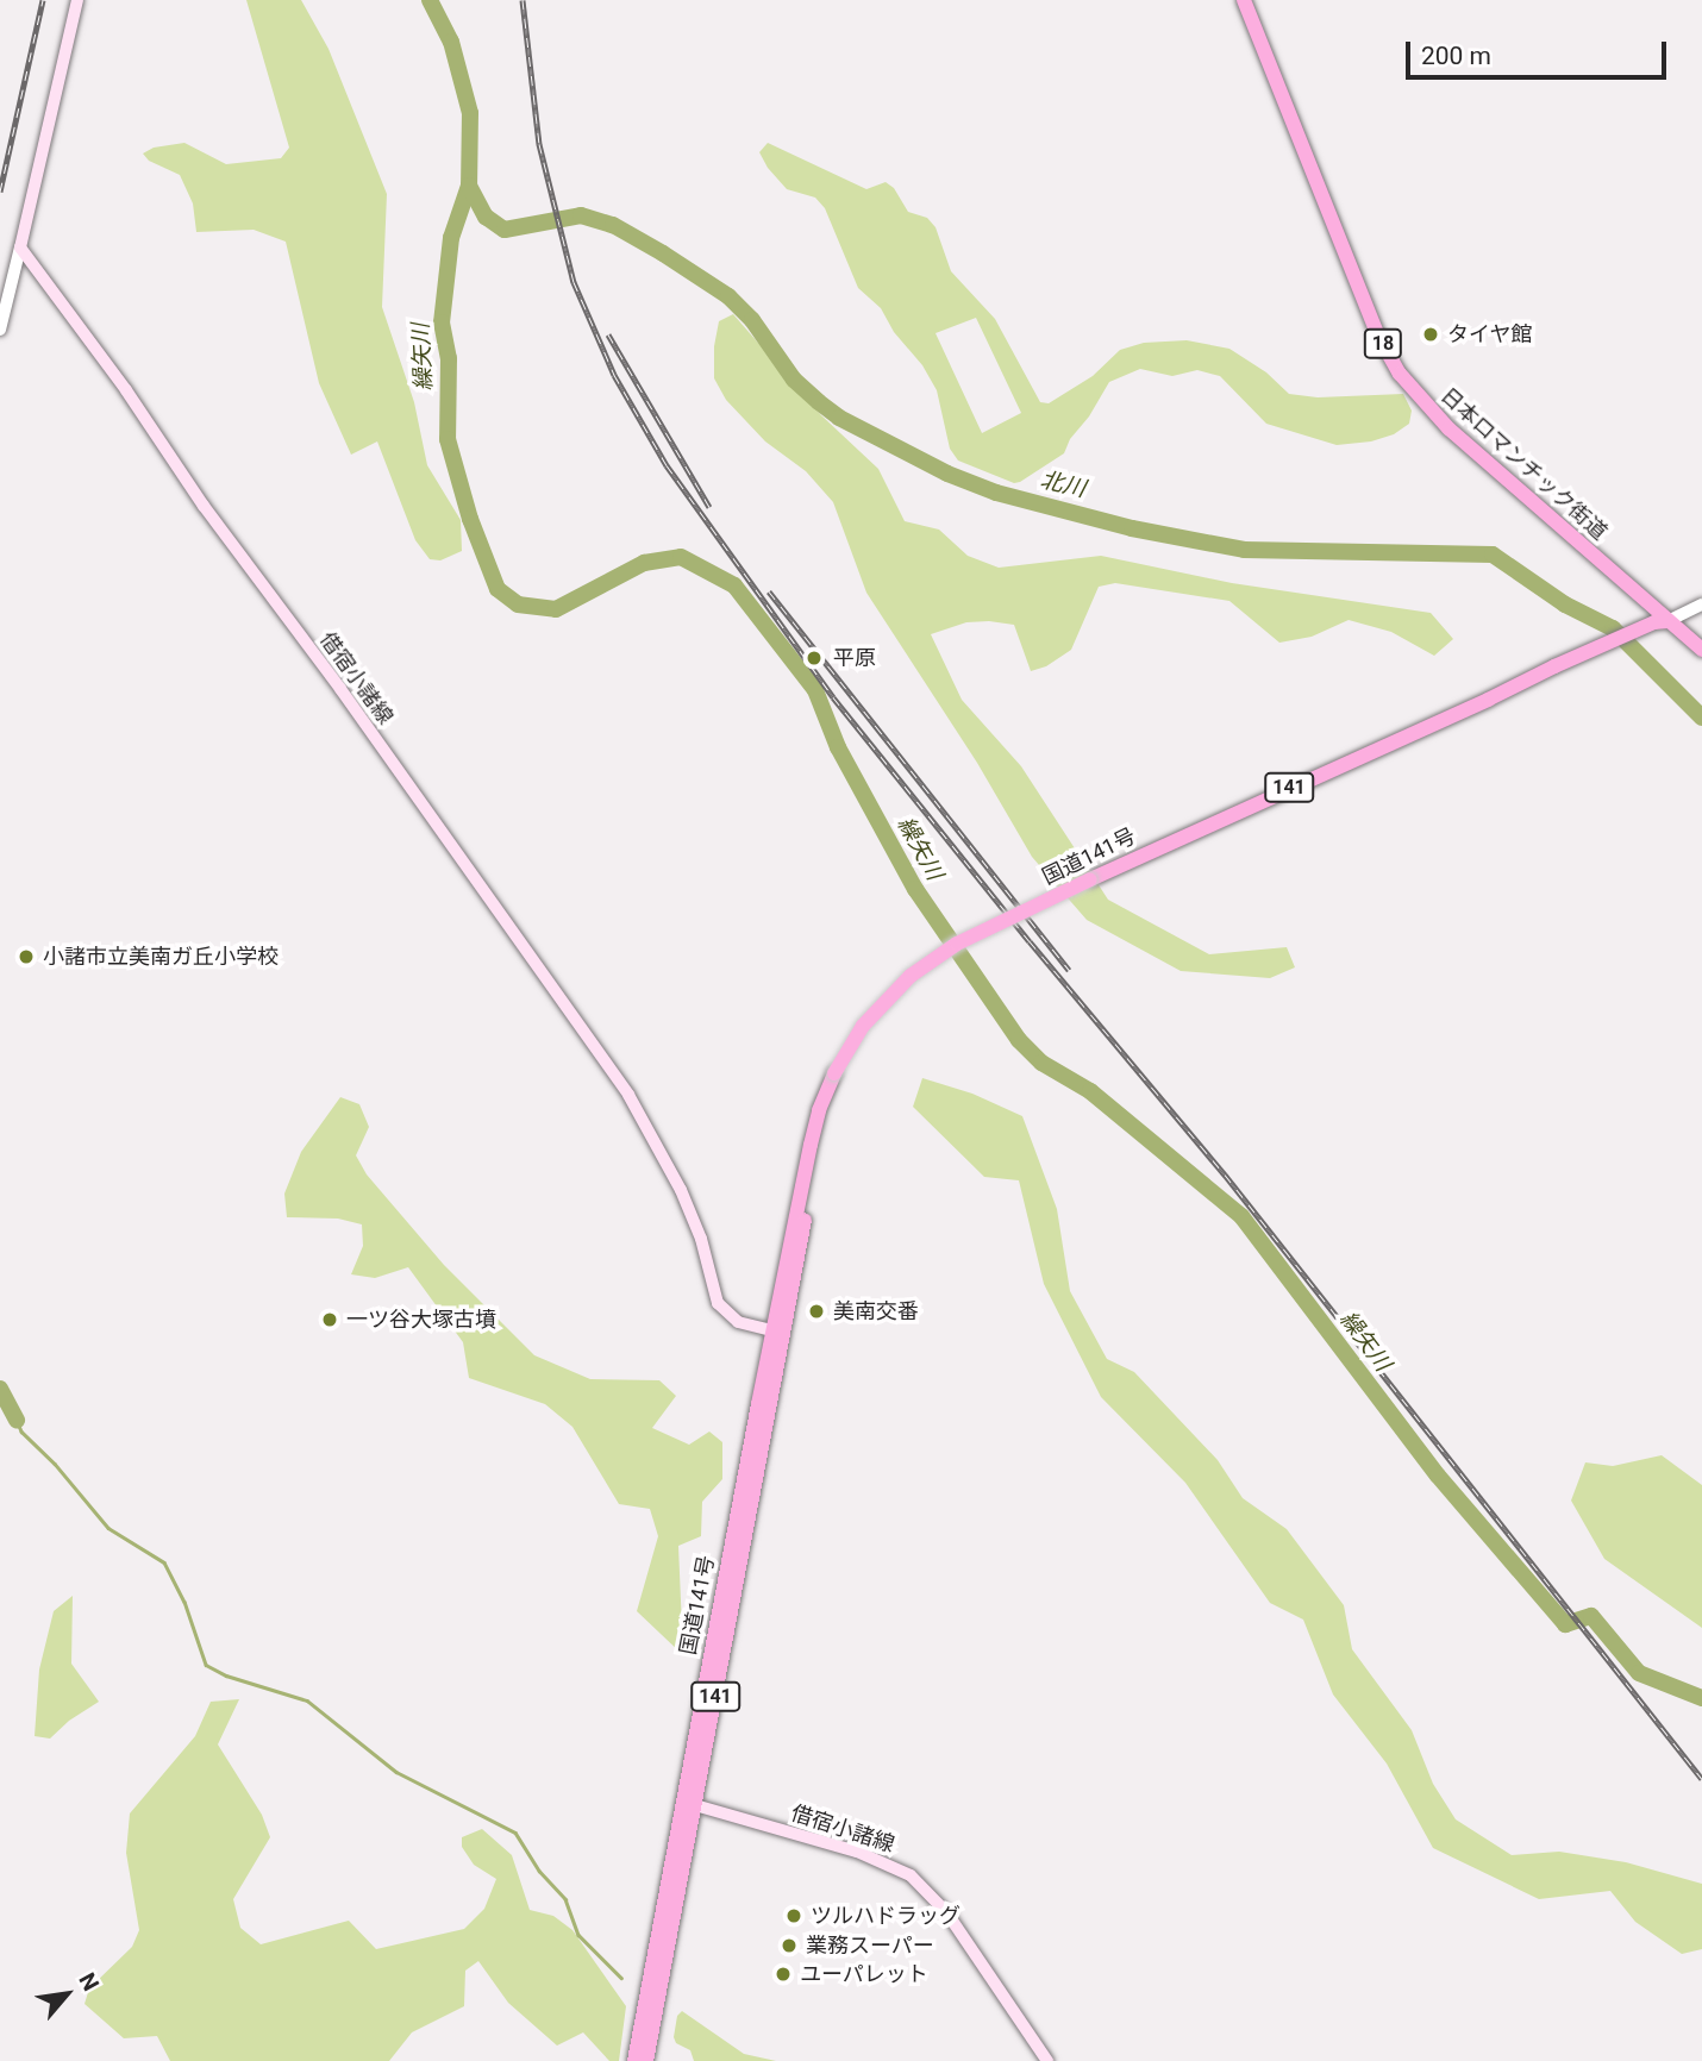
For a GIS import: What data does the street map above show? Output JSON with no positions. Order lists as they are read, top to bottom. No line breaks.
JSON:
{"streets":{"highway":["18","日本ロマンチック街道","141","国道141号"],"main road":["借宿小諸線"]},"crossings":[["日本ロマンチック街道","国道141号"],["借宿小諸線","国道141号"]],"water":["繰矢川","北川"],"places":["タイヤ館","平原","小諸市立美南ガ丘小学校","美南交番","一ツ谷大塚古墳","ツルハドラッグ","業務スーパー","ユーパレット"],"scale_bar":"200 m","north":"top right"}
